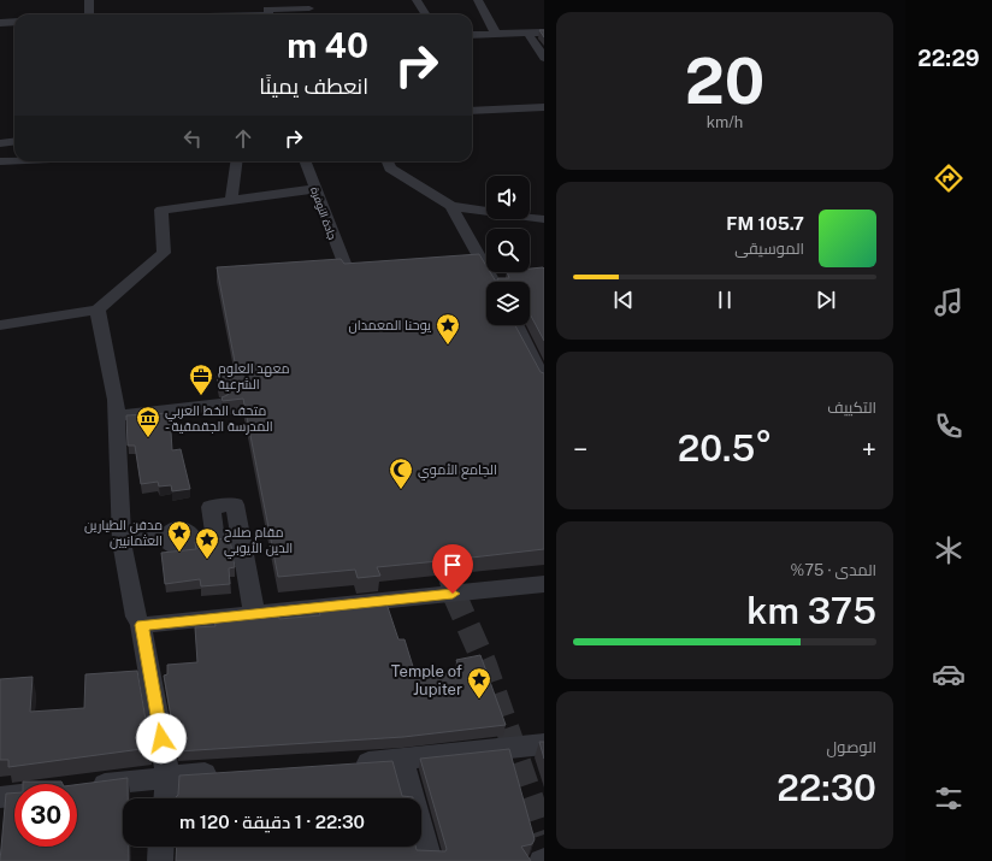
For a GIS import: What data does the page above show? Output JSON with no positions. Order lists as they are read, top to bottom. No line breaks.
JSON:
{"streets":{"street":["جادة النوفرة"]},"places":{"place":["يوحنا المعمدان","مدفن الطيارين العثمانيين","مقام صلاح الدين الأيوبي","Temple of Jupiter"],"office":["معهد العلوم الشرعية"],"museum":["متحف الخط العربي - المدرسة الجقمقية"],"mosque":["الجامع الأموي"]},"page":{"tabs":"22:29","tile":[["20","km/h"],"التكييف",["المدى · 75%","375 km"],["الوصول","22:30"]],"turn":["40 m","انعطف يمينًا"],"song":["105.7 FM","الموسيقى"],"heat":["−","20.5°","+"],"limit":"30","trip":"22:30 · 1 دقيقة · 120 m"}}
